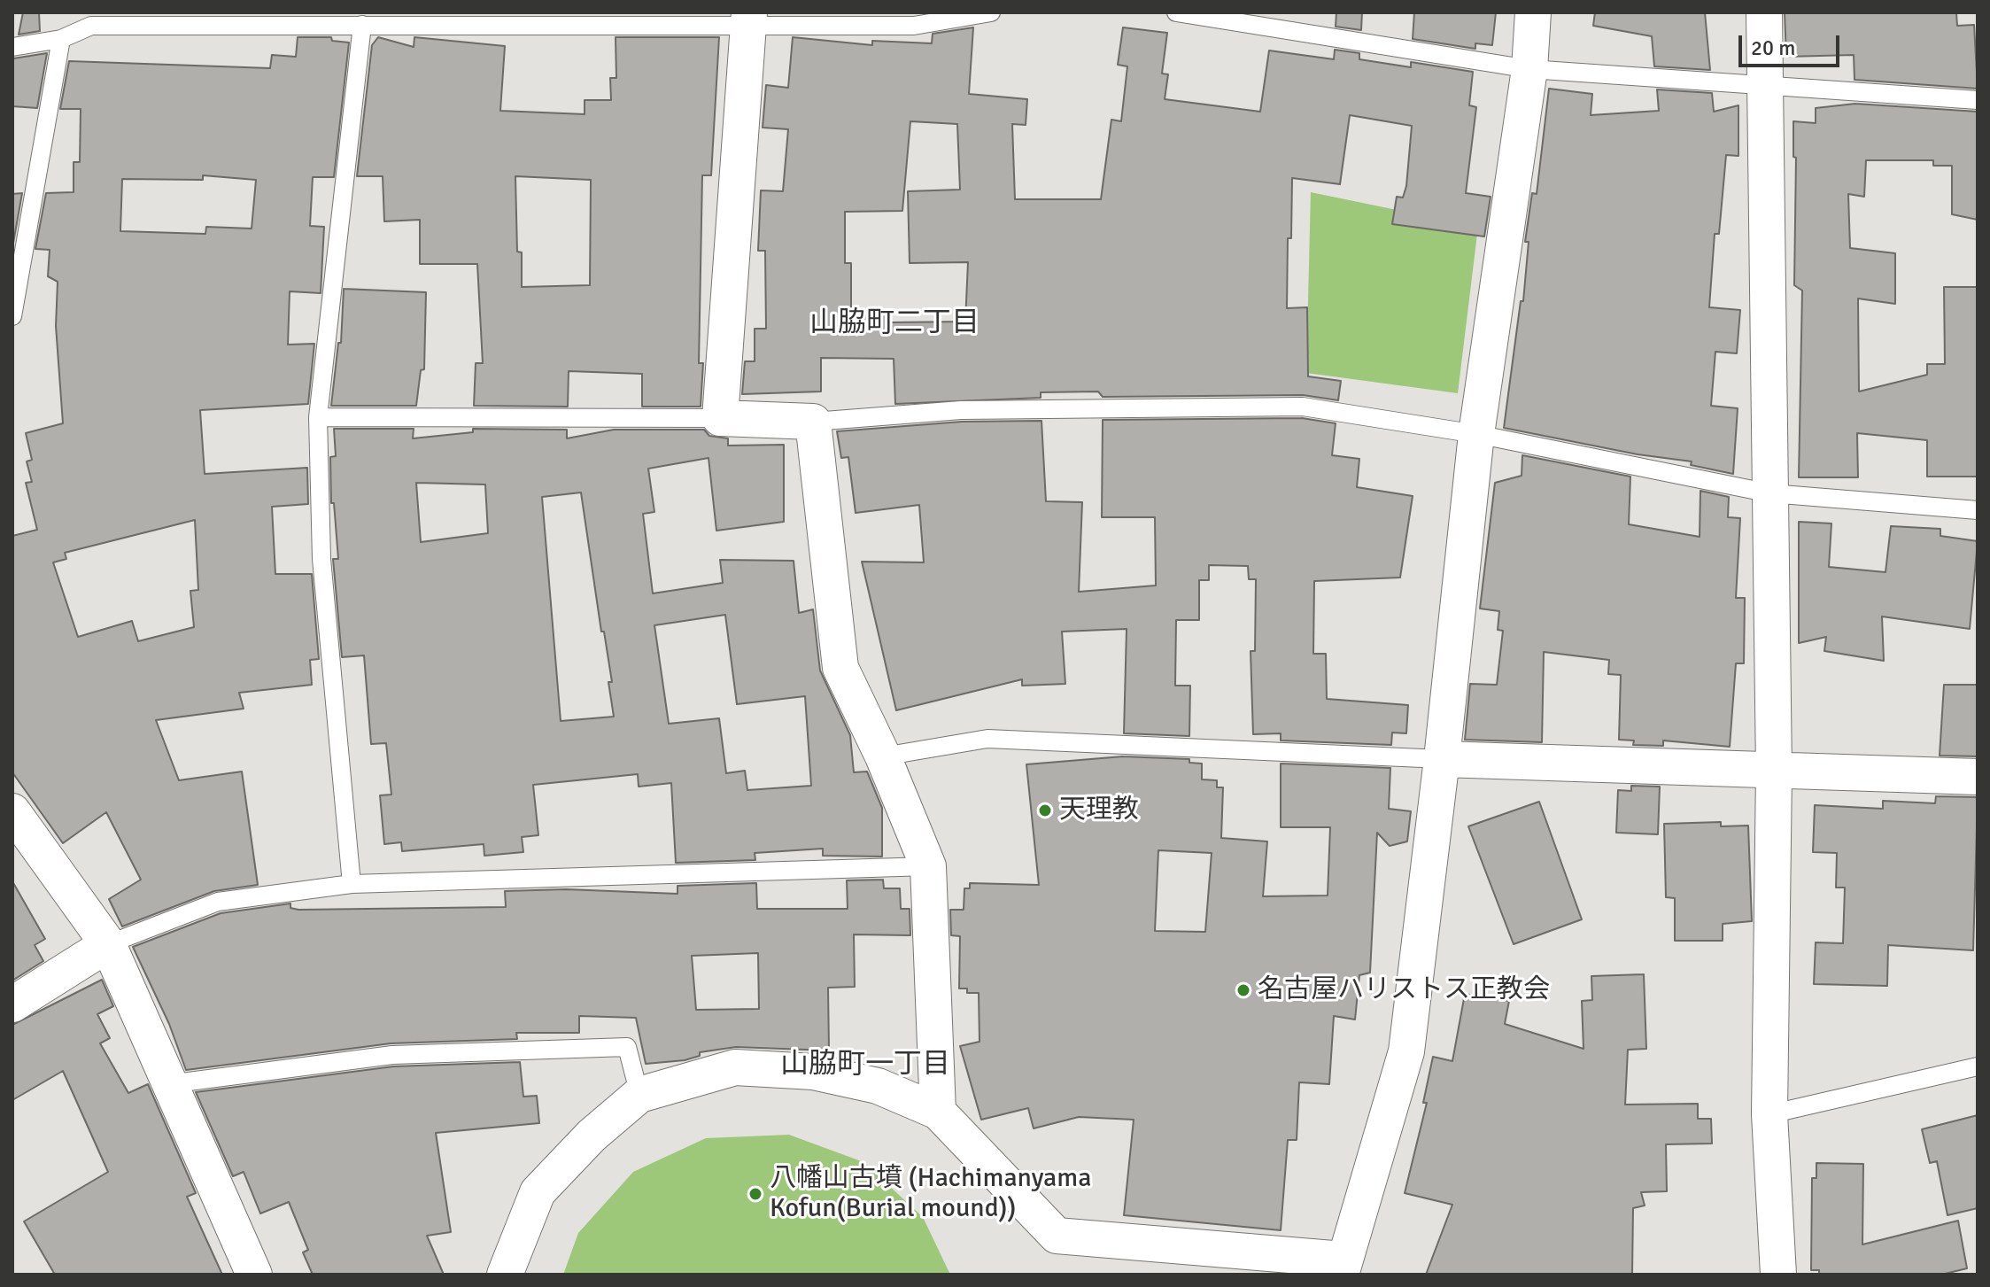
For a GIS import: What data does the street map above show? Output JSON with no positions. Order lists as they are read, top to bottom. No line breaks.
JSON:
{"districts":["山脇町二丁目","山脇町一丁目"],"places":["天理教","名古屋ハリストス正教会","八幡山古墳 (Hachimanyama Kofun(Burial mound))"],"scale_bar":"20 m"}
